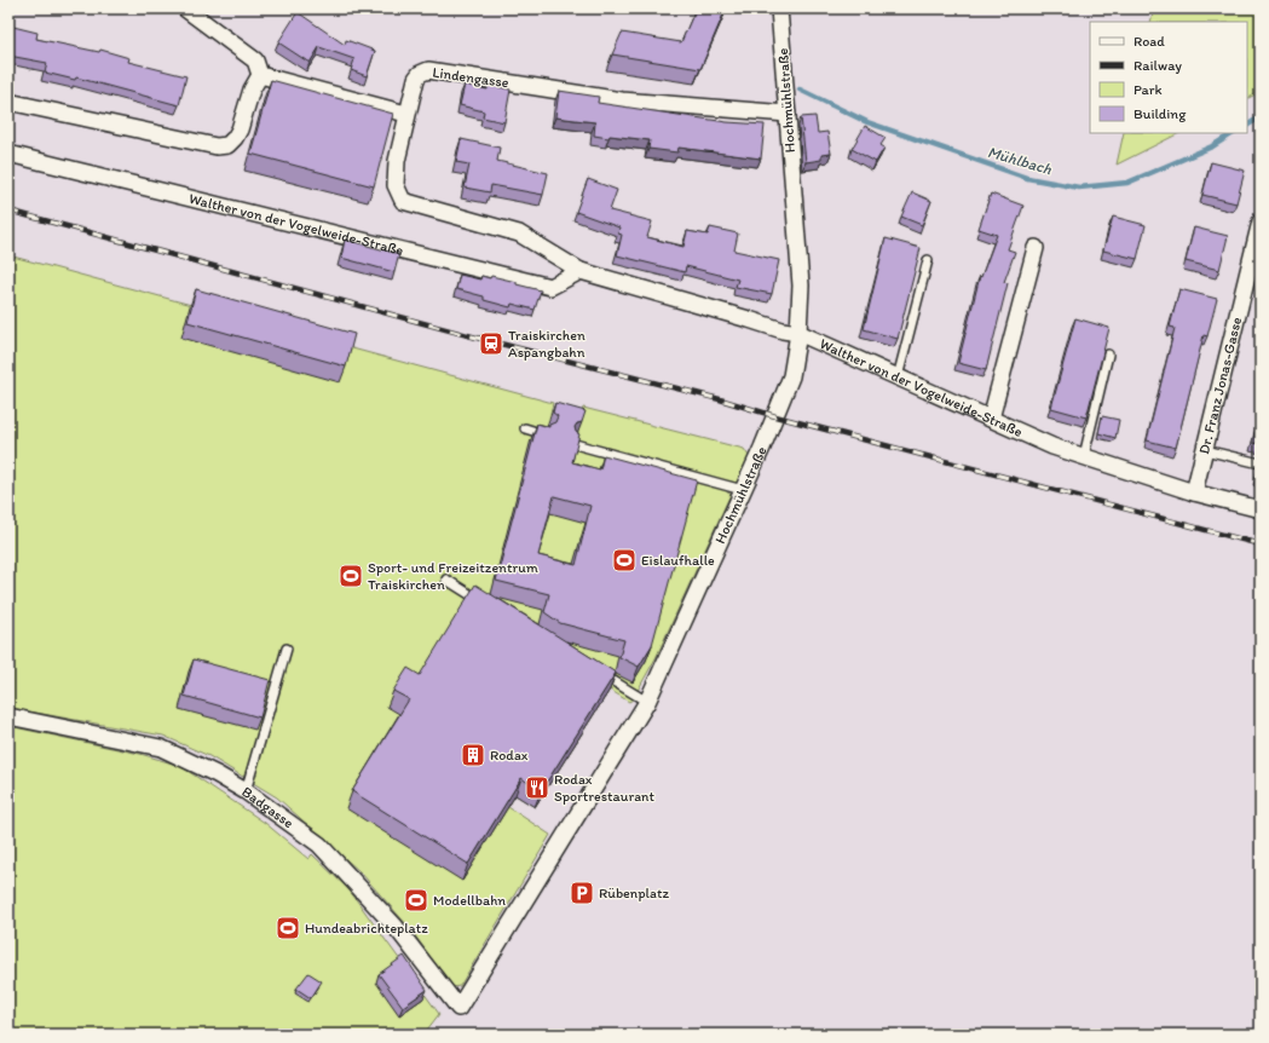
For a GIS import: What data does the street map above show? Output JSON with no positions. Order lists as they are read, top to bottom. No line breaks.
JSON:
{"streets":{"street":["Lindengasse","Hochmühlstraße","Walther von der Vogelweide-Straße","Dr. Franz Jonas-Gasse","Badgasse"]},"crossings":[["Lindengasse","Hochmühlstraße"],["Lindengasse","Walther von der Vogelweide-Straße"],["Hochmühlstraße","Walther von der Vogelweide-Straße"],["Hochmühlstraße","Badgasse"],["Walther von der Vogelweide-Straße","Dr. Franz Jonas-Gasse"]],"water":["Mühlbach"],"places":{"station":["Traiskirchen Aspangbahn"],"sports":["Eislaufhalle","Sport- und Freizeitzentrum Traiskirchen","Modellbahn","Hundeabrichteplatz"],"building":["Rodax"],"restaurant":["Rodax Sportrestaurant"],"parking":["Rübenplatz"]},"legend":["Road","Railway","Park","Building"]}
